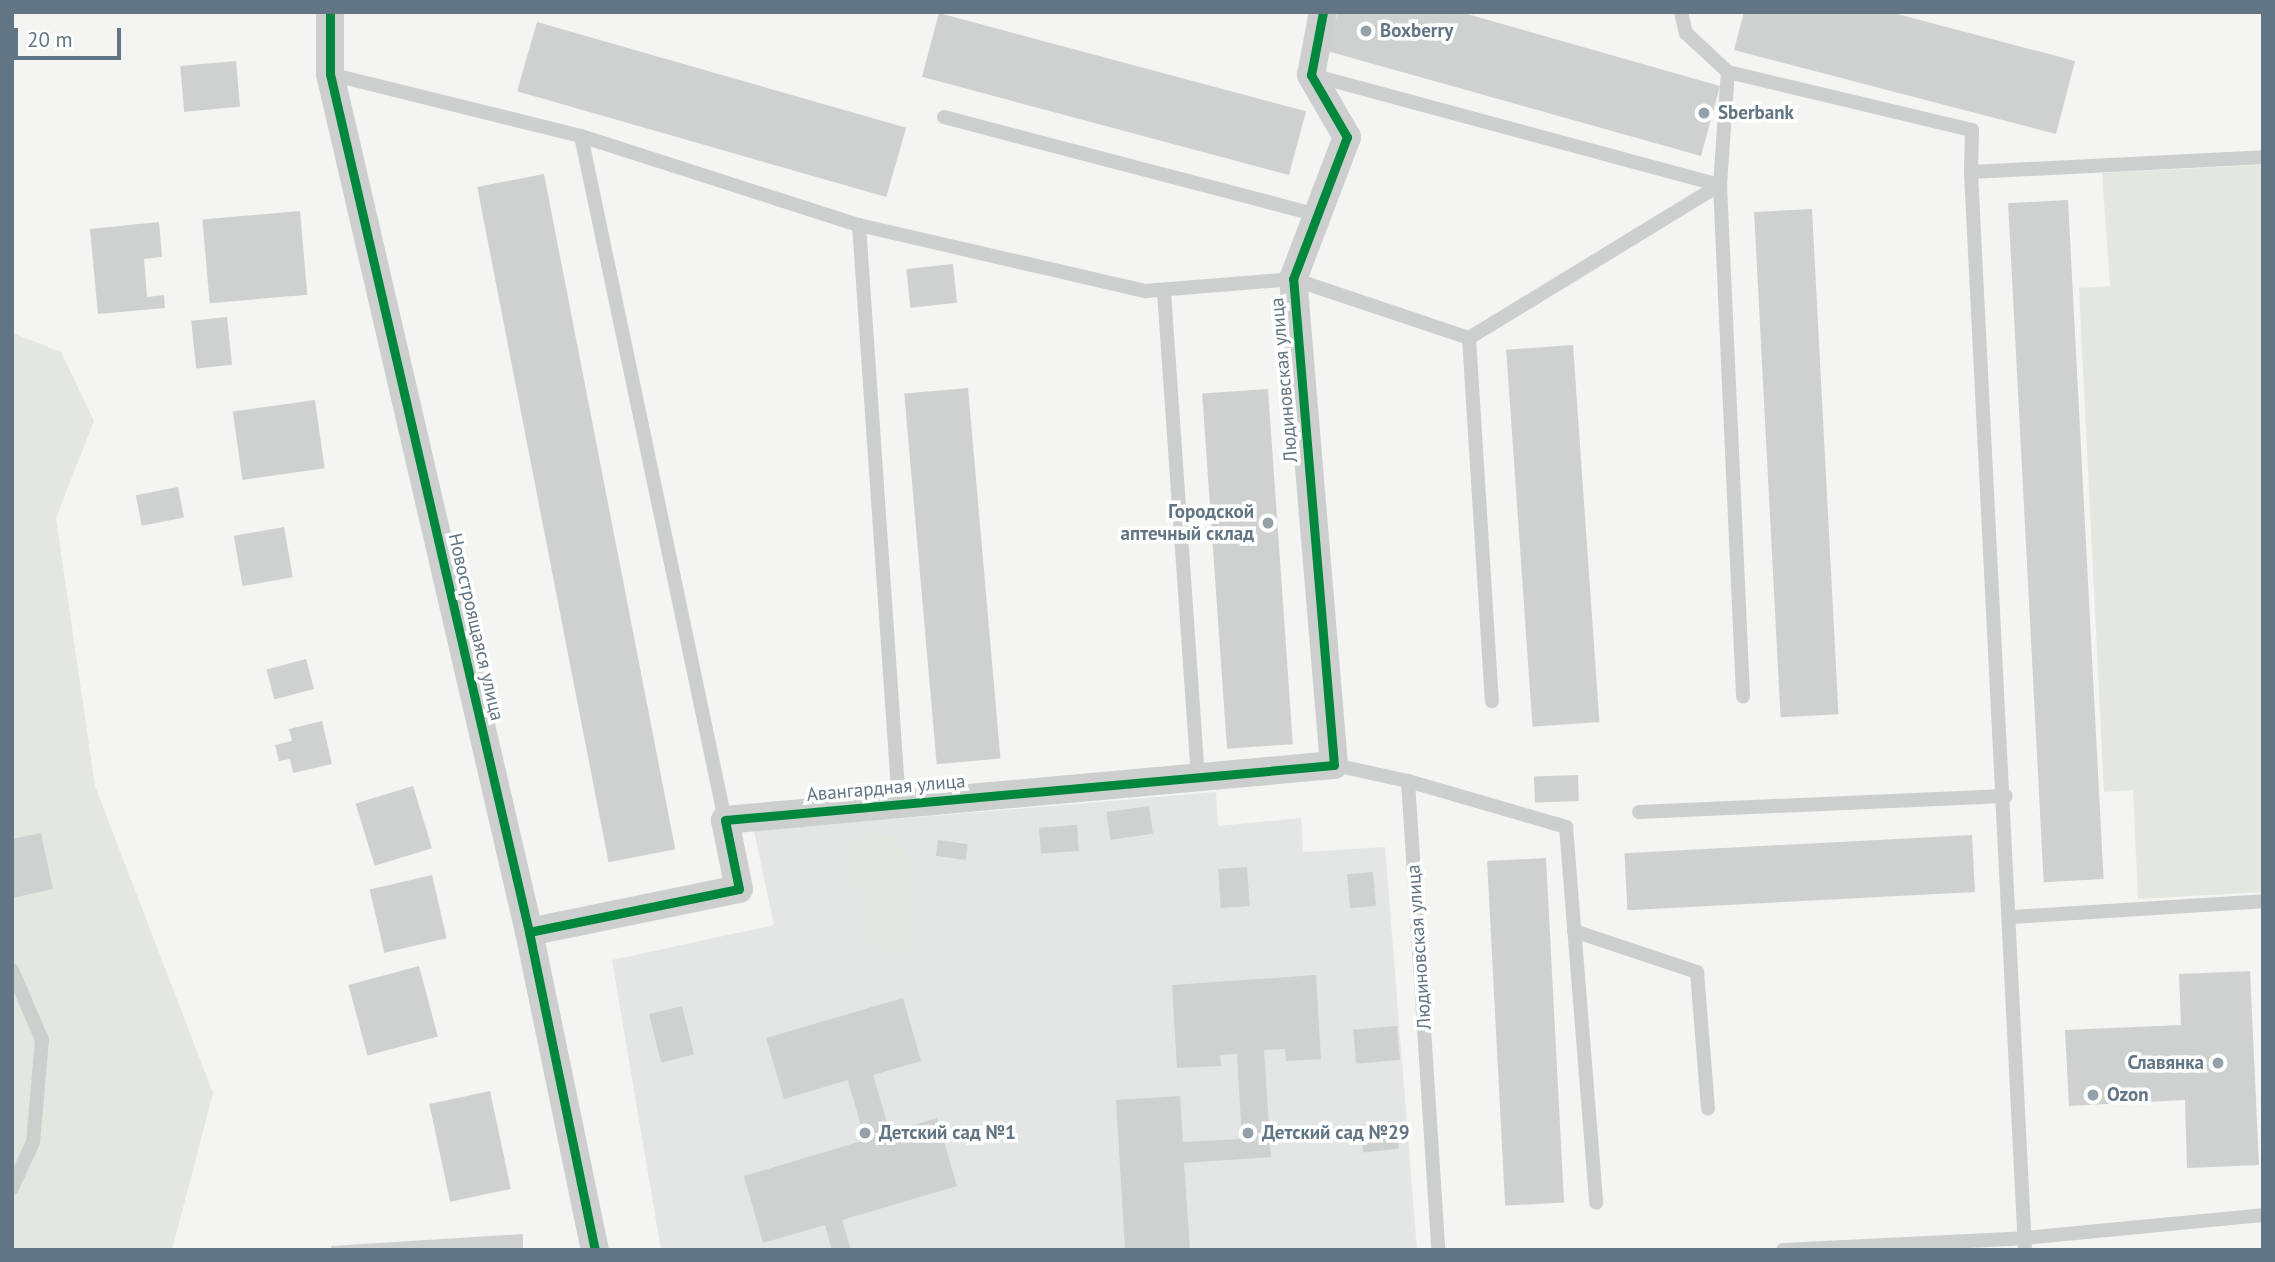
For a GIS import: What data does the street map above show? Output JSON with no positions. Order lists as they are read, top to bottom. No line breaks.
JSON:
{"streets":{"street":["Людиновская улица","Новостроящаяся улица","Авангардная улица"]},"crossings":[["Людиновская улица","Авангардная улица"]],"places":["Boxberry","Sberbank","Городской аптечный склад","Славянка","Ozon","Детский сад №1","Детский сад №29"],"scale_bar":"20 m"}
